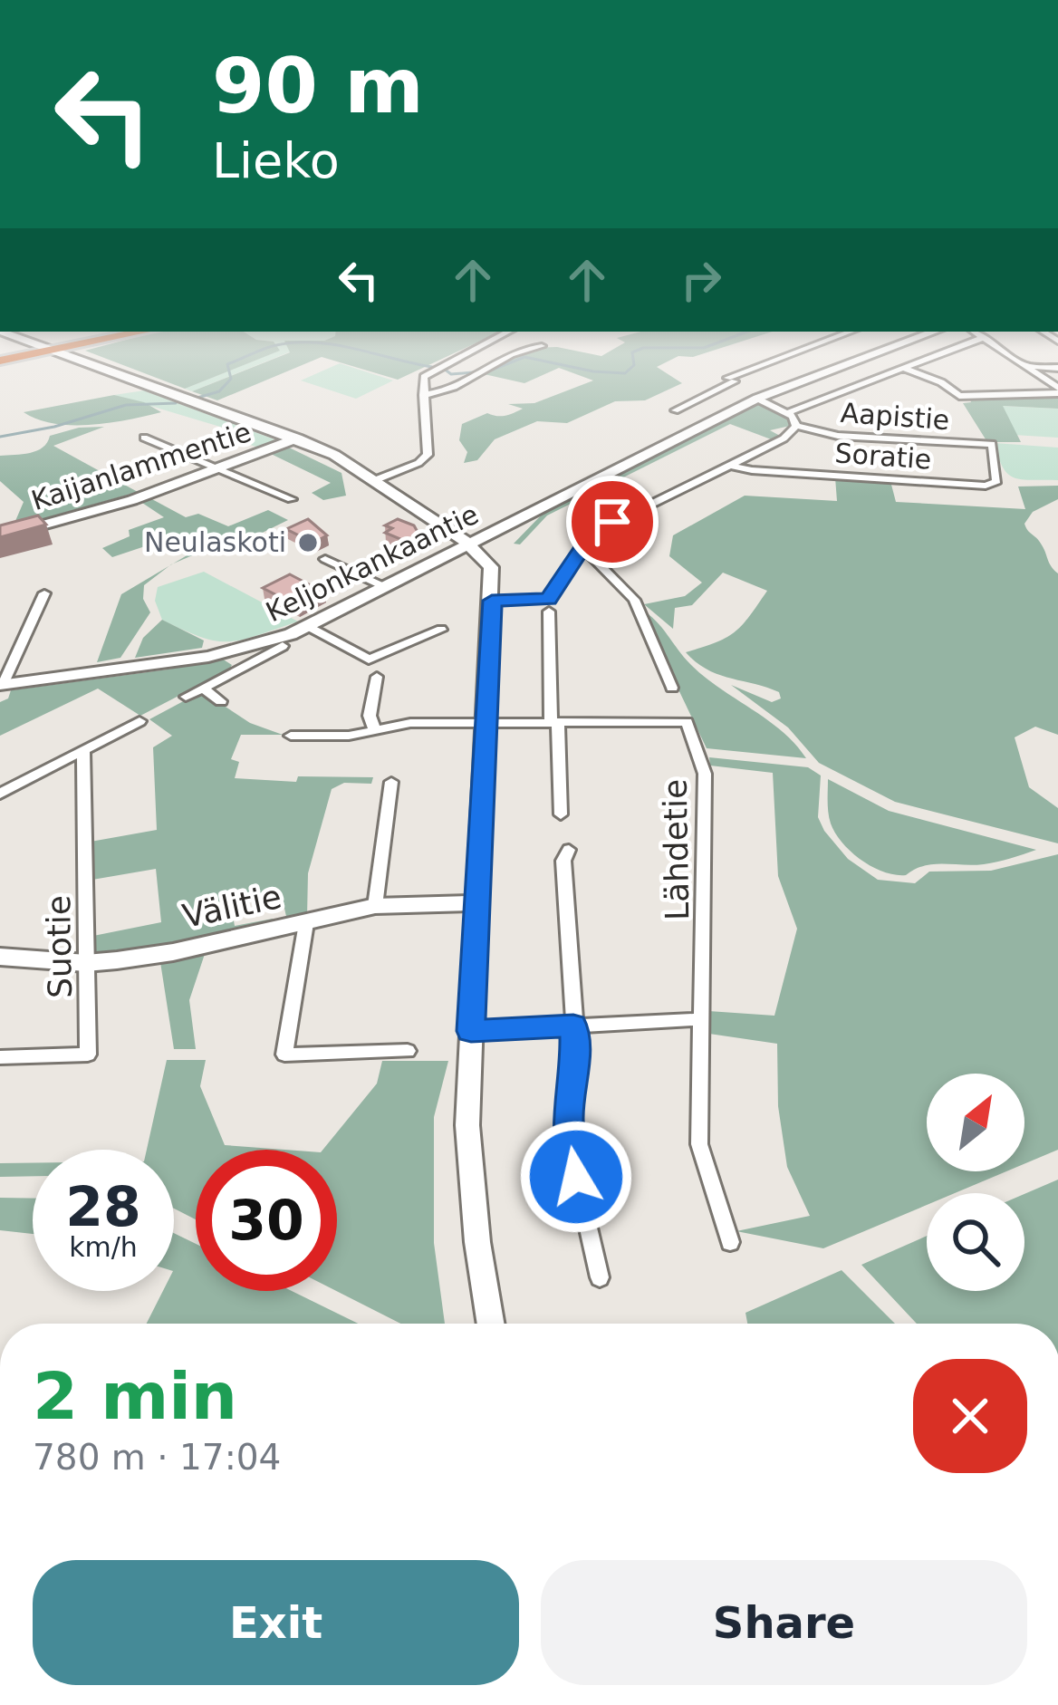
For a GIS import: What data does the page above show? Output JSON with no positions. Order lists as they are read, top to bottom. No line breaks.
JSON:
{"streets":{"main road":["Kaijanlammentie","Keljonkankaantie","Välitie"],"street":["Aapistie","Soratie","Lähdetie","Suotie"]},"crossings":[["Aapistie","Soratie"],["Välitie","Suotie"]],"places":["Neulaskoti"],"north":"top right","page":{"turn":["90 m","Lieko"],"speed":"28 km/h","limit":"30","heading":["2 min","780 m · 17:04"],"buttons":["Exit","Share"]}}
